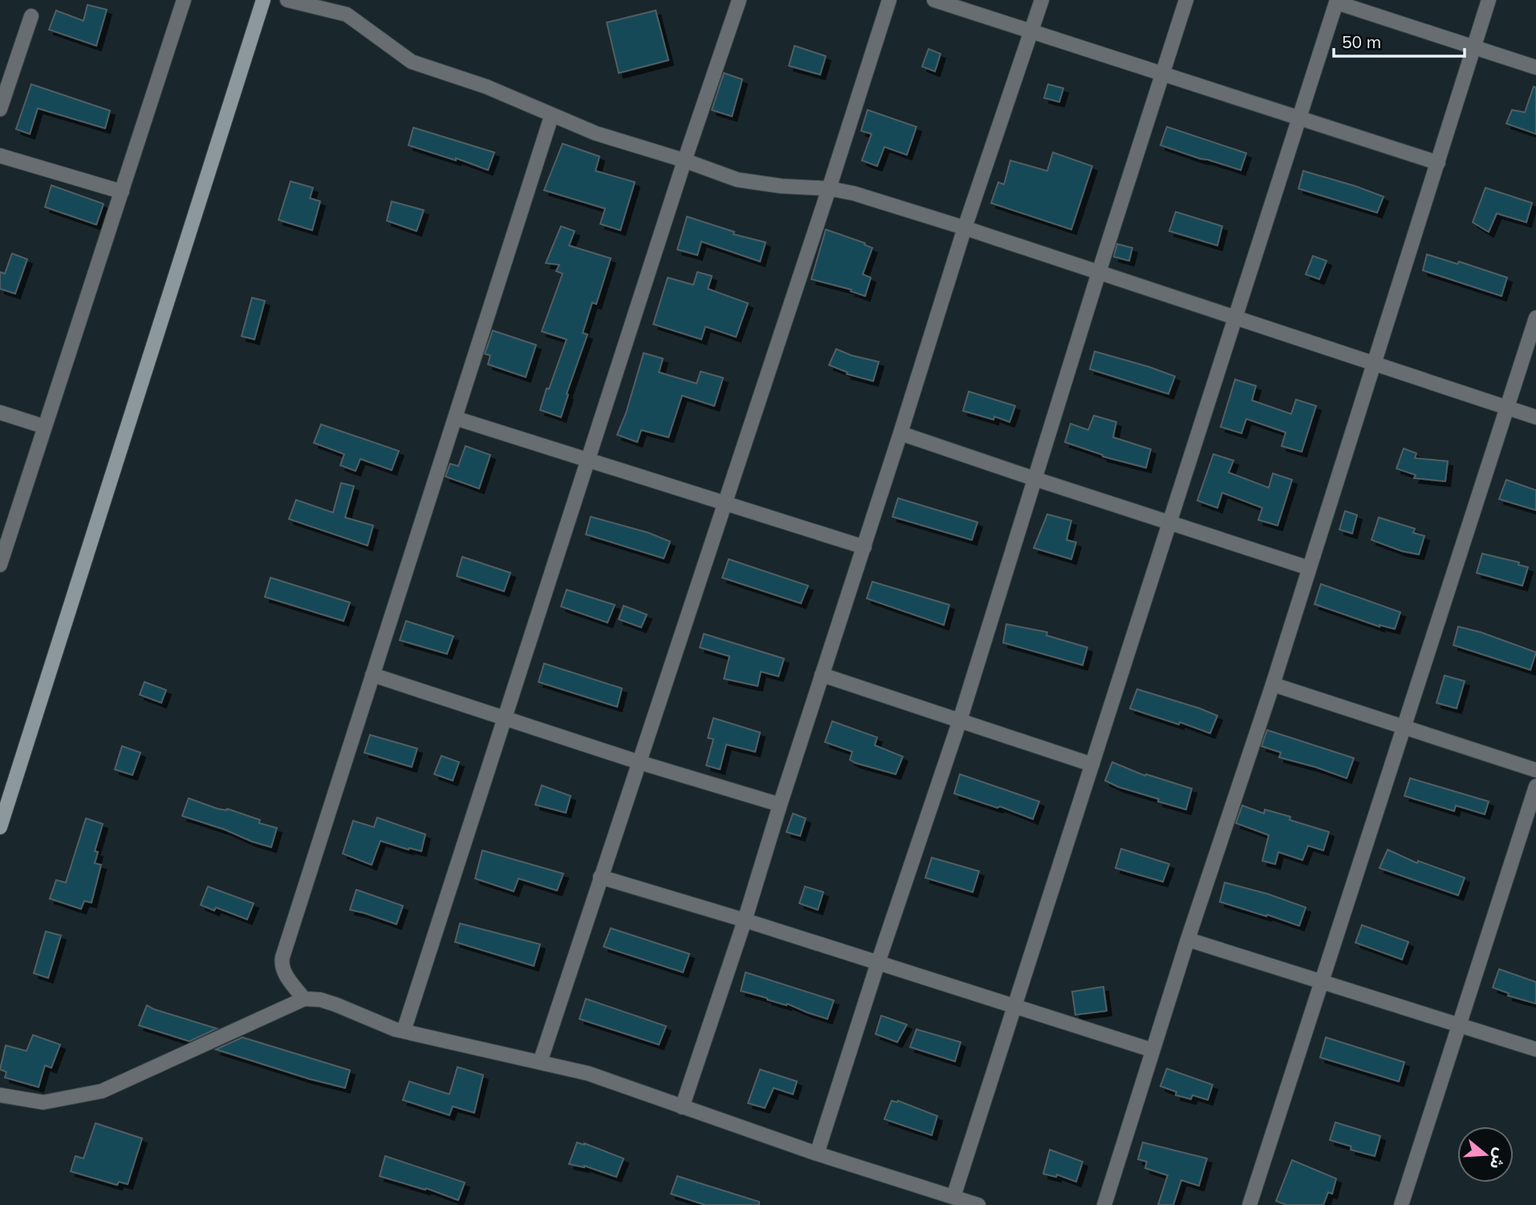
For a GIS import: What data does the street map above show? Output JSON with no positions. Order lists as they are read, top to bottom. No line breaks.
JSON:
{"scale_bar":"50 m","north":"right"}
